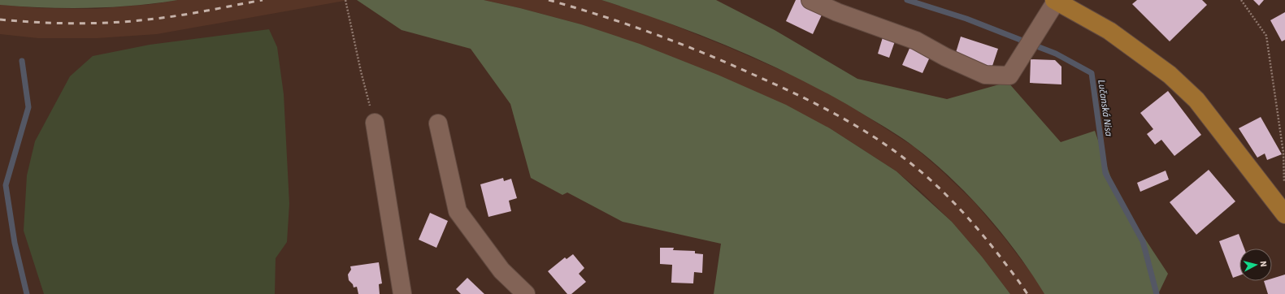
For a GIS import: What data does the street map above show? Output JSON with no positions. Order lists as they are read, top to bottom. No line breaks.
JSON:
{"water":["Lučanská Nisa"],"north":"right"}
